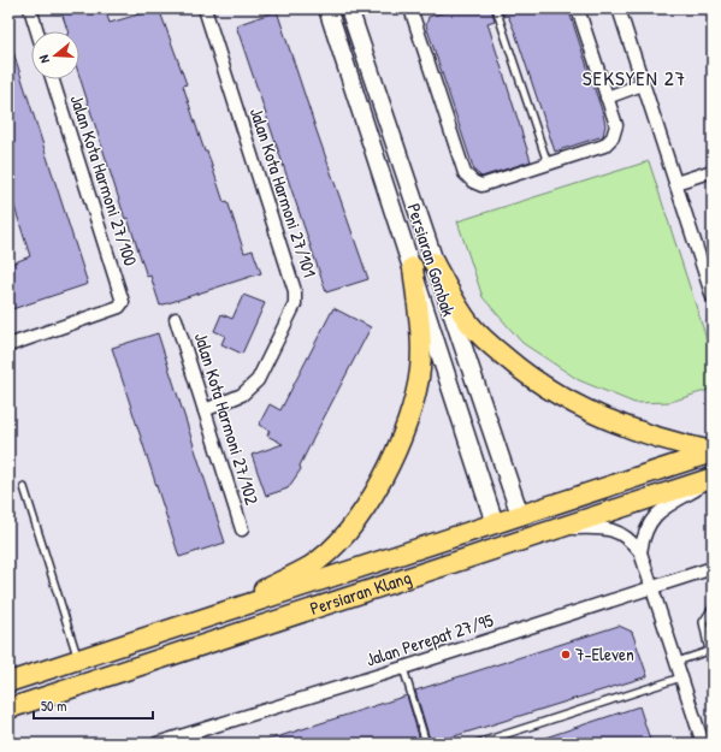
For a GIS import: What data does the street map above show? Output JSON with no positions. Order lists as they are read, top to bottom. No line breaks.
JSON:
{"streets":{"main road":["Persiaran Gombak","Persiaran Klang"],"street":["Jalan Kota Harmoni 27/100","Jalan Kota Harmoni 27/101","Jalan Kota Harmoni 27/102","Jalan Perepat 27/95"]},"crossings":[["Jalan Kota Harmoni 27/101","Jalan Kota Harmoni 27/102"],["Persiaran Gombak","Persiaran Klang"]],"districts":["SEKSYEN 27"],"places":["7-Eleven"],"scale_bar":"50 m","north":"left"}
